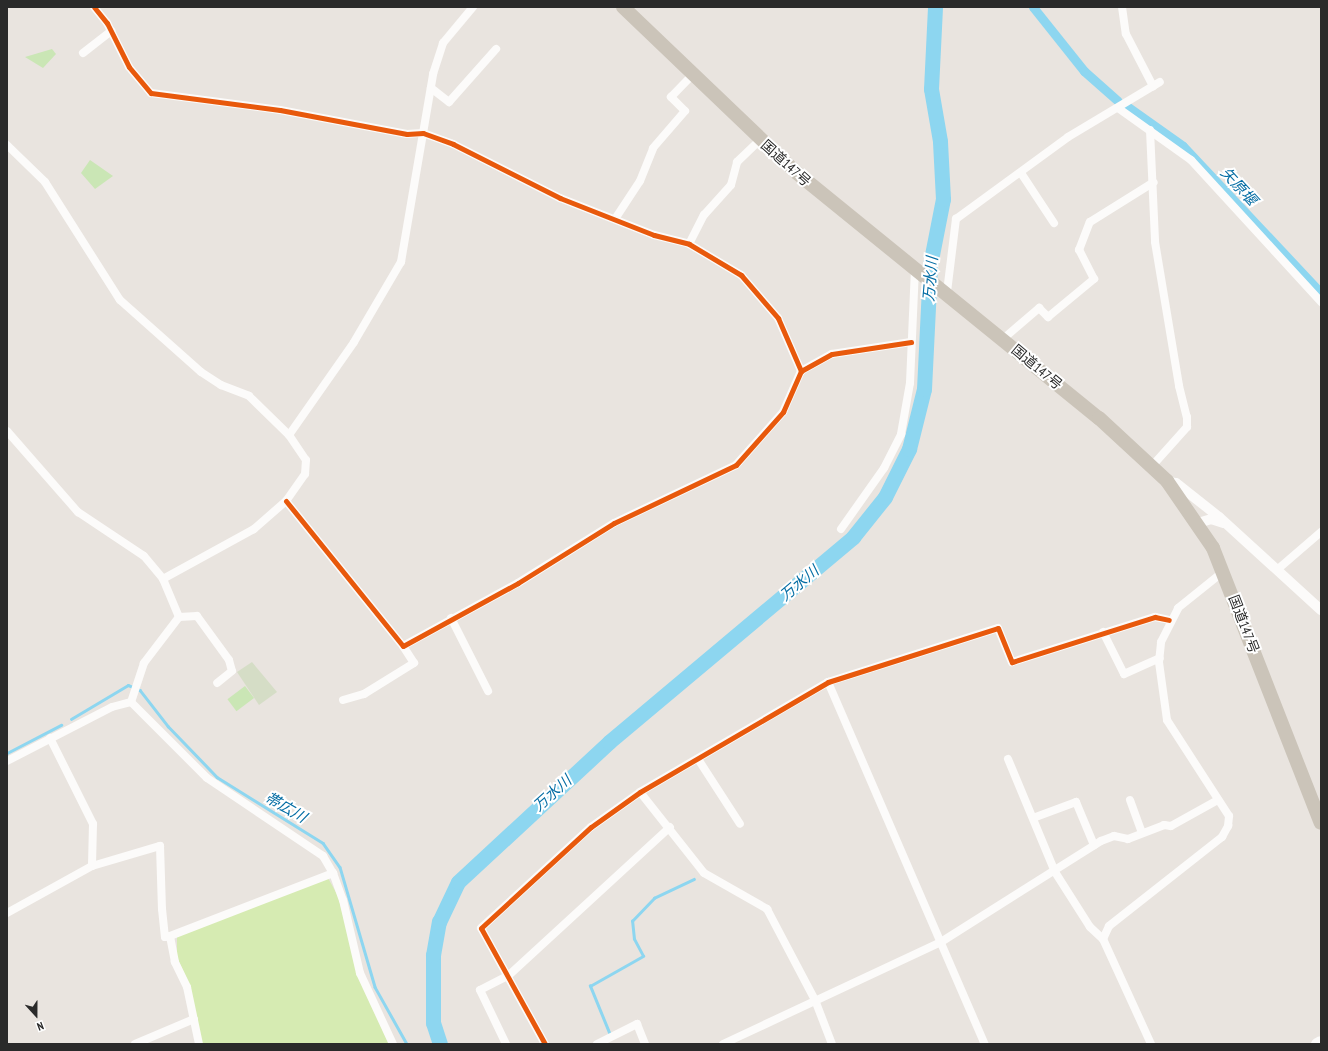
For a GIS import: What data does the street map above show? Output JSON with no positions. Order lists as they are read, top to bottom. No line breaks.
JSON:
{"streets":{"highway":["国道147号"]},"water":["矢原堰","万水川","帯広川"],"north":"bottom"}
